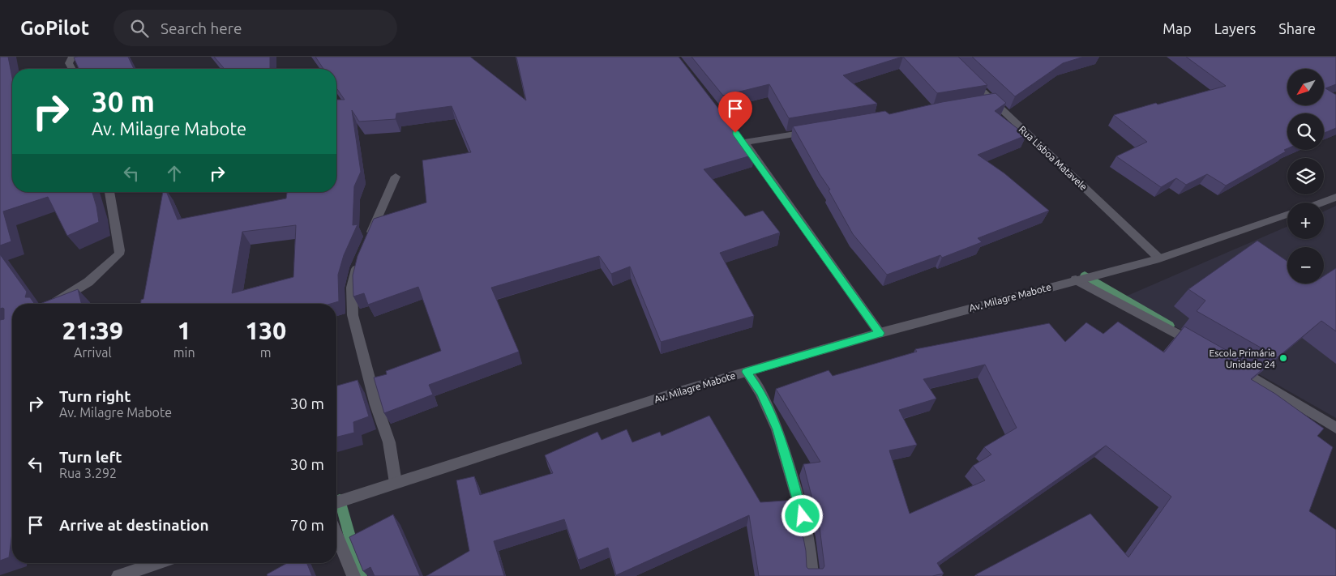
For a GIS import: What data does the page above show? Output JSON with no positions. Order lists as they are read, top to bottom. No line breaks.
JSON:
{"streets":{"street":["Rua Lisboa Matavele","Av. Milagre Mabote"]},"crossings":[["Rua Lisboa Matavele","Av. Milagre Mabote"]],"places":["Escola Primária Unidade 24"],"north":"bottom left","page":{"header":"GoPilot","search":"Search here","nav":["Map","Layers","Share"],"map_buttons":["+","−"],"turn":["30 m","Av. Milagre Mabote"],"eta":["21:39","Arrival","1","min","130","m"],"list":[{"name":"Turn right","note":"Av. Milagre Mabote","value":"30 m"},{"name":"Turn left","note":"Rua 3.292","value":"30 m"},{"name":"Arrive at destination","value":"70 m"}]}}
